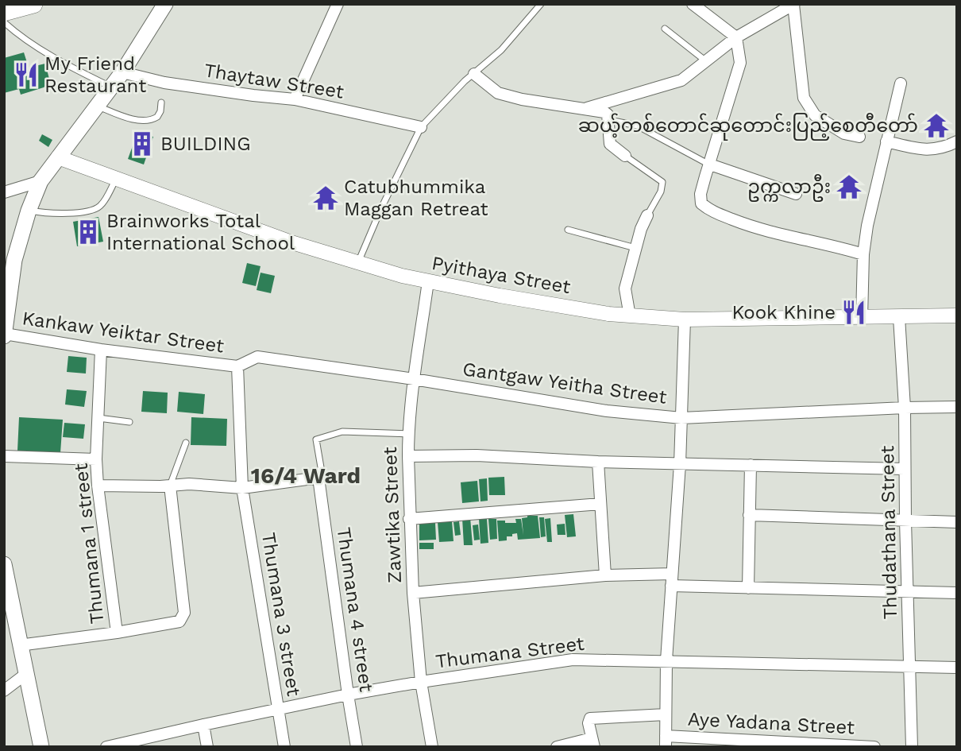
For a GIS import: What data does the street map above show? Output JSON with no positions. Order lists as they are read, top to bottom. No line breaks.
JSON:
{"streets":{"street":["Thaytaw Street","Pyithaya Street","Kankaw Yeiktar Street","Gantgaw Yeitha Street","Zawtika Street","Thudathana Street","Thumana 1 street","Thumana 4 street","Thumana 3 street","Thumana Street","Aye Yadana Street"]},"crossings":[["Pyithaya Street","Zawtika Street"],["Pyithaya Street","Thudathana Street"],["Kankaw Yeiktar Street","Gantgaw Yeitha Street"],["Kankaw Yeiktar Street","Thumana 1 street"],["Kankaw Yeiktar Street","Thumana 3 street"],["Gantgaw Yeitha Street","Zawtika Street"],["Gantgaw Yeitha Street","Thudathana Street"],["Gantgaw Yeitha Street","Thumana 3 street"],["Zawtika Street","Thumana Street"],["Thudathana Street","Thumana Street"],["Thumana 4 street","Thumana Street"],["Thumana 3 street","Thumana Street"]],"districts":["16/4 Ward"],"places":{"restaurant":["My Friend Restaurant","Kook Khine"],"temple":["ဆယ့်တစ်တောင်ဆုတောင်းပြည့်စေတီတော်","ဥက္ကလာဦး","Catubhummika Maggan Retreat"],"building":["BUILDING","Brainworks Total International School"]}}
